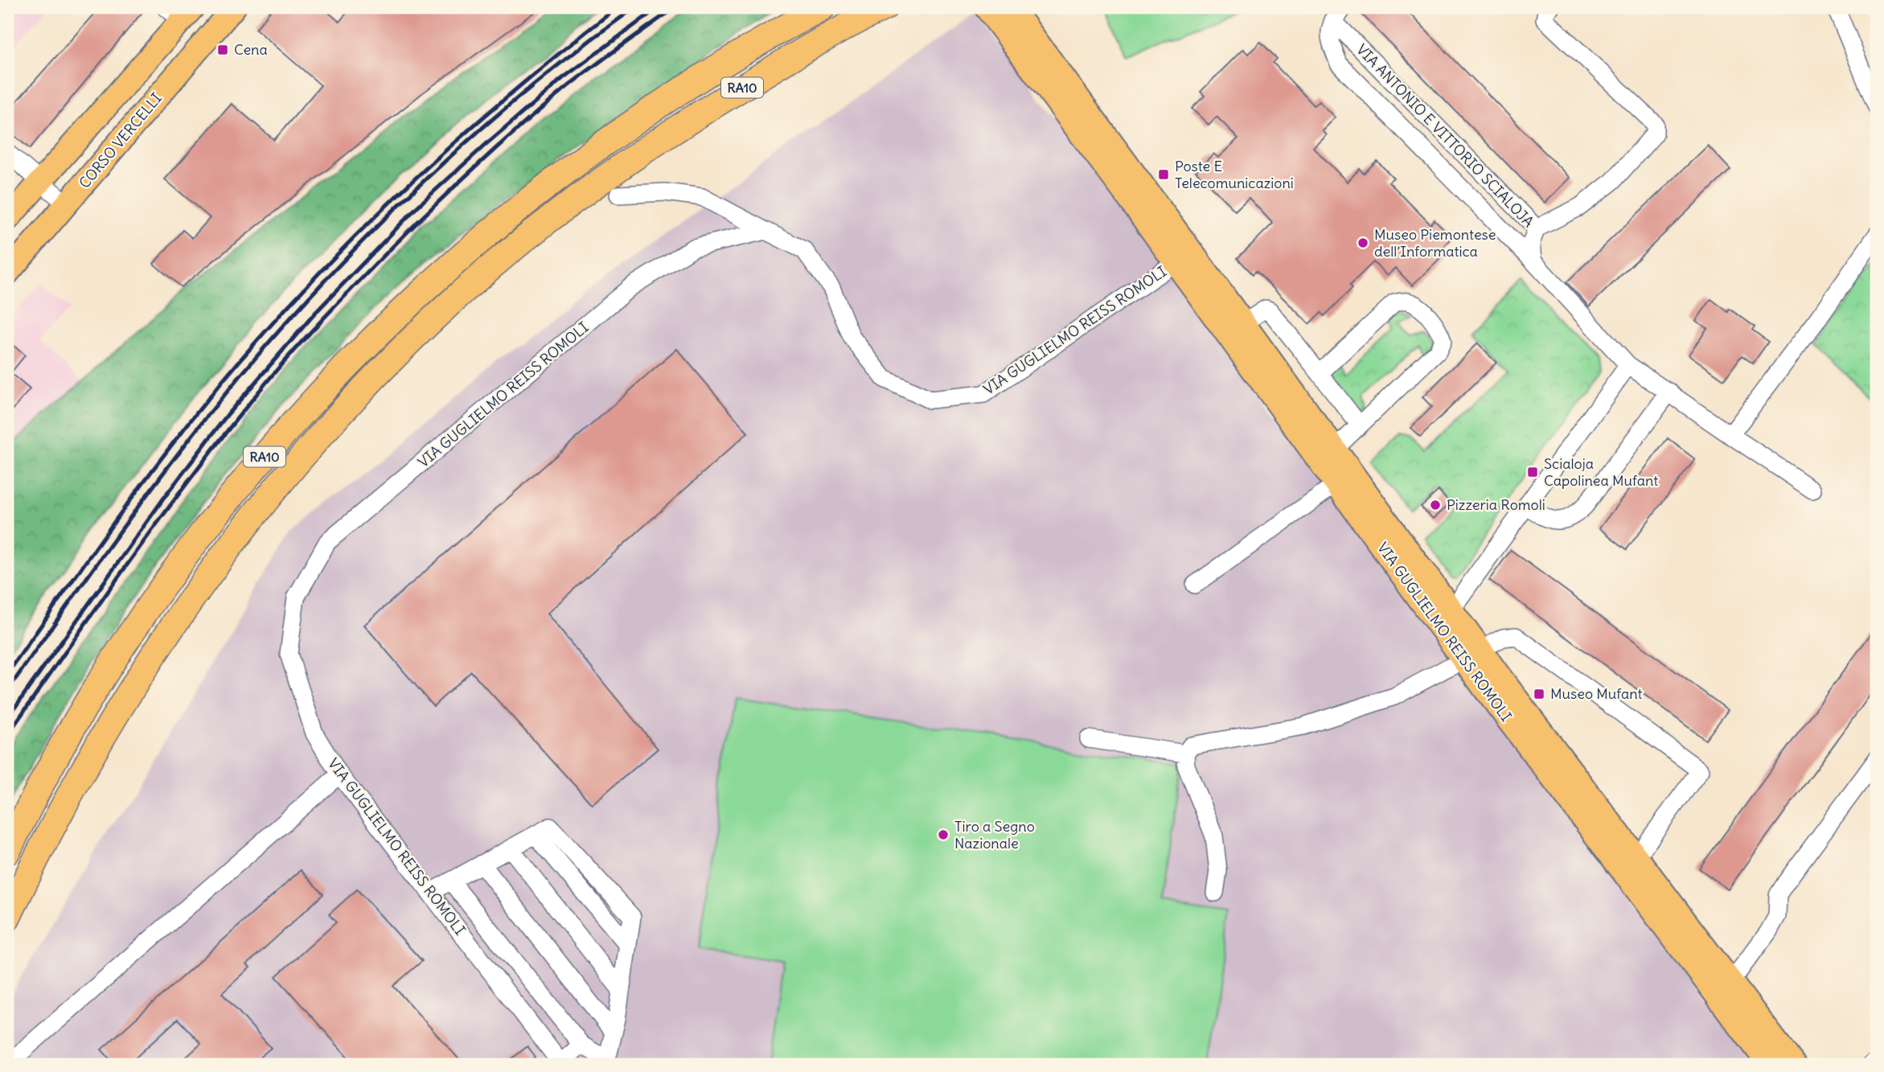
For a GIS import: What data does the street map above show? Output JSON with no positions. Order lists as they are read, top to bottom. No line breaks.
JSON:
{"streets":{"highway":["RA10"],"main road":["CORSO VERCELLI","VIA GUGLIELMO REISS ROMOLI"],"street":["VIA ANTONIO E VITTORIO SCIALOJA"]},"places":{"transit":["Cena","Poste E Telecomunicazioni","Scialoja Capolinea Mufant","Museo Mufant"],"other":["Museo Piemontese dell’Informatica","Pizzeria Romoli","Tiro a Segno Nazionale"]}}
